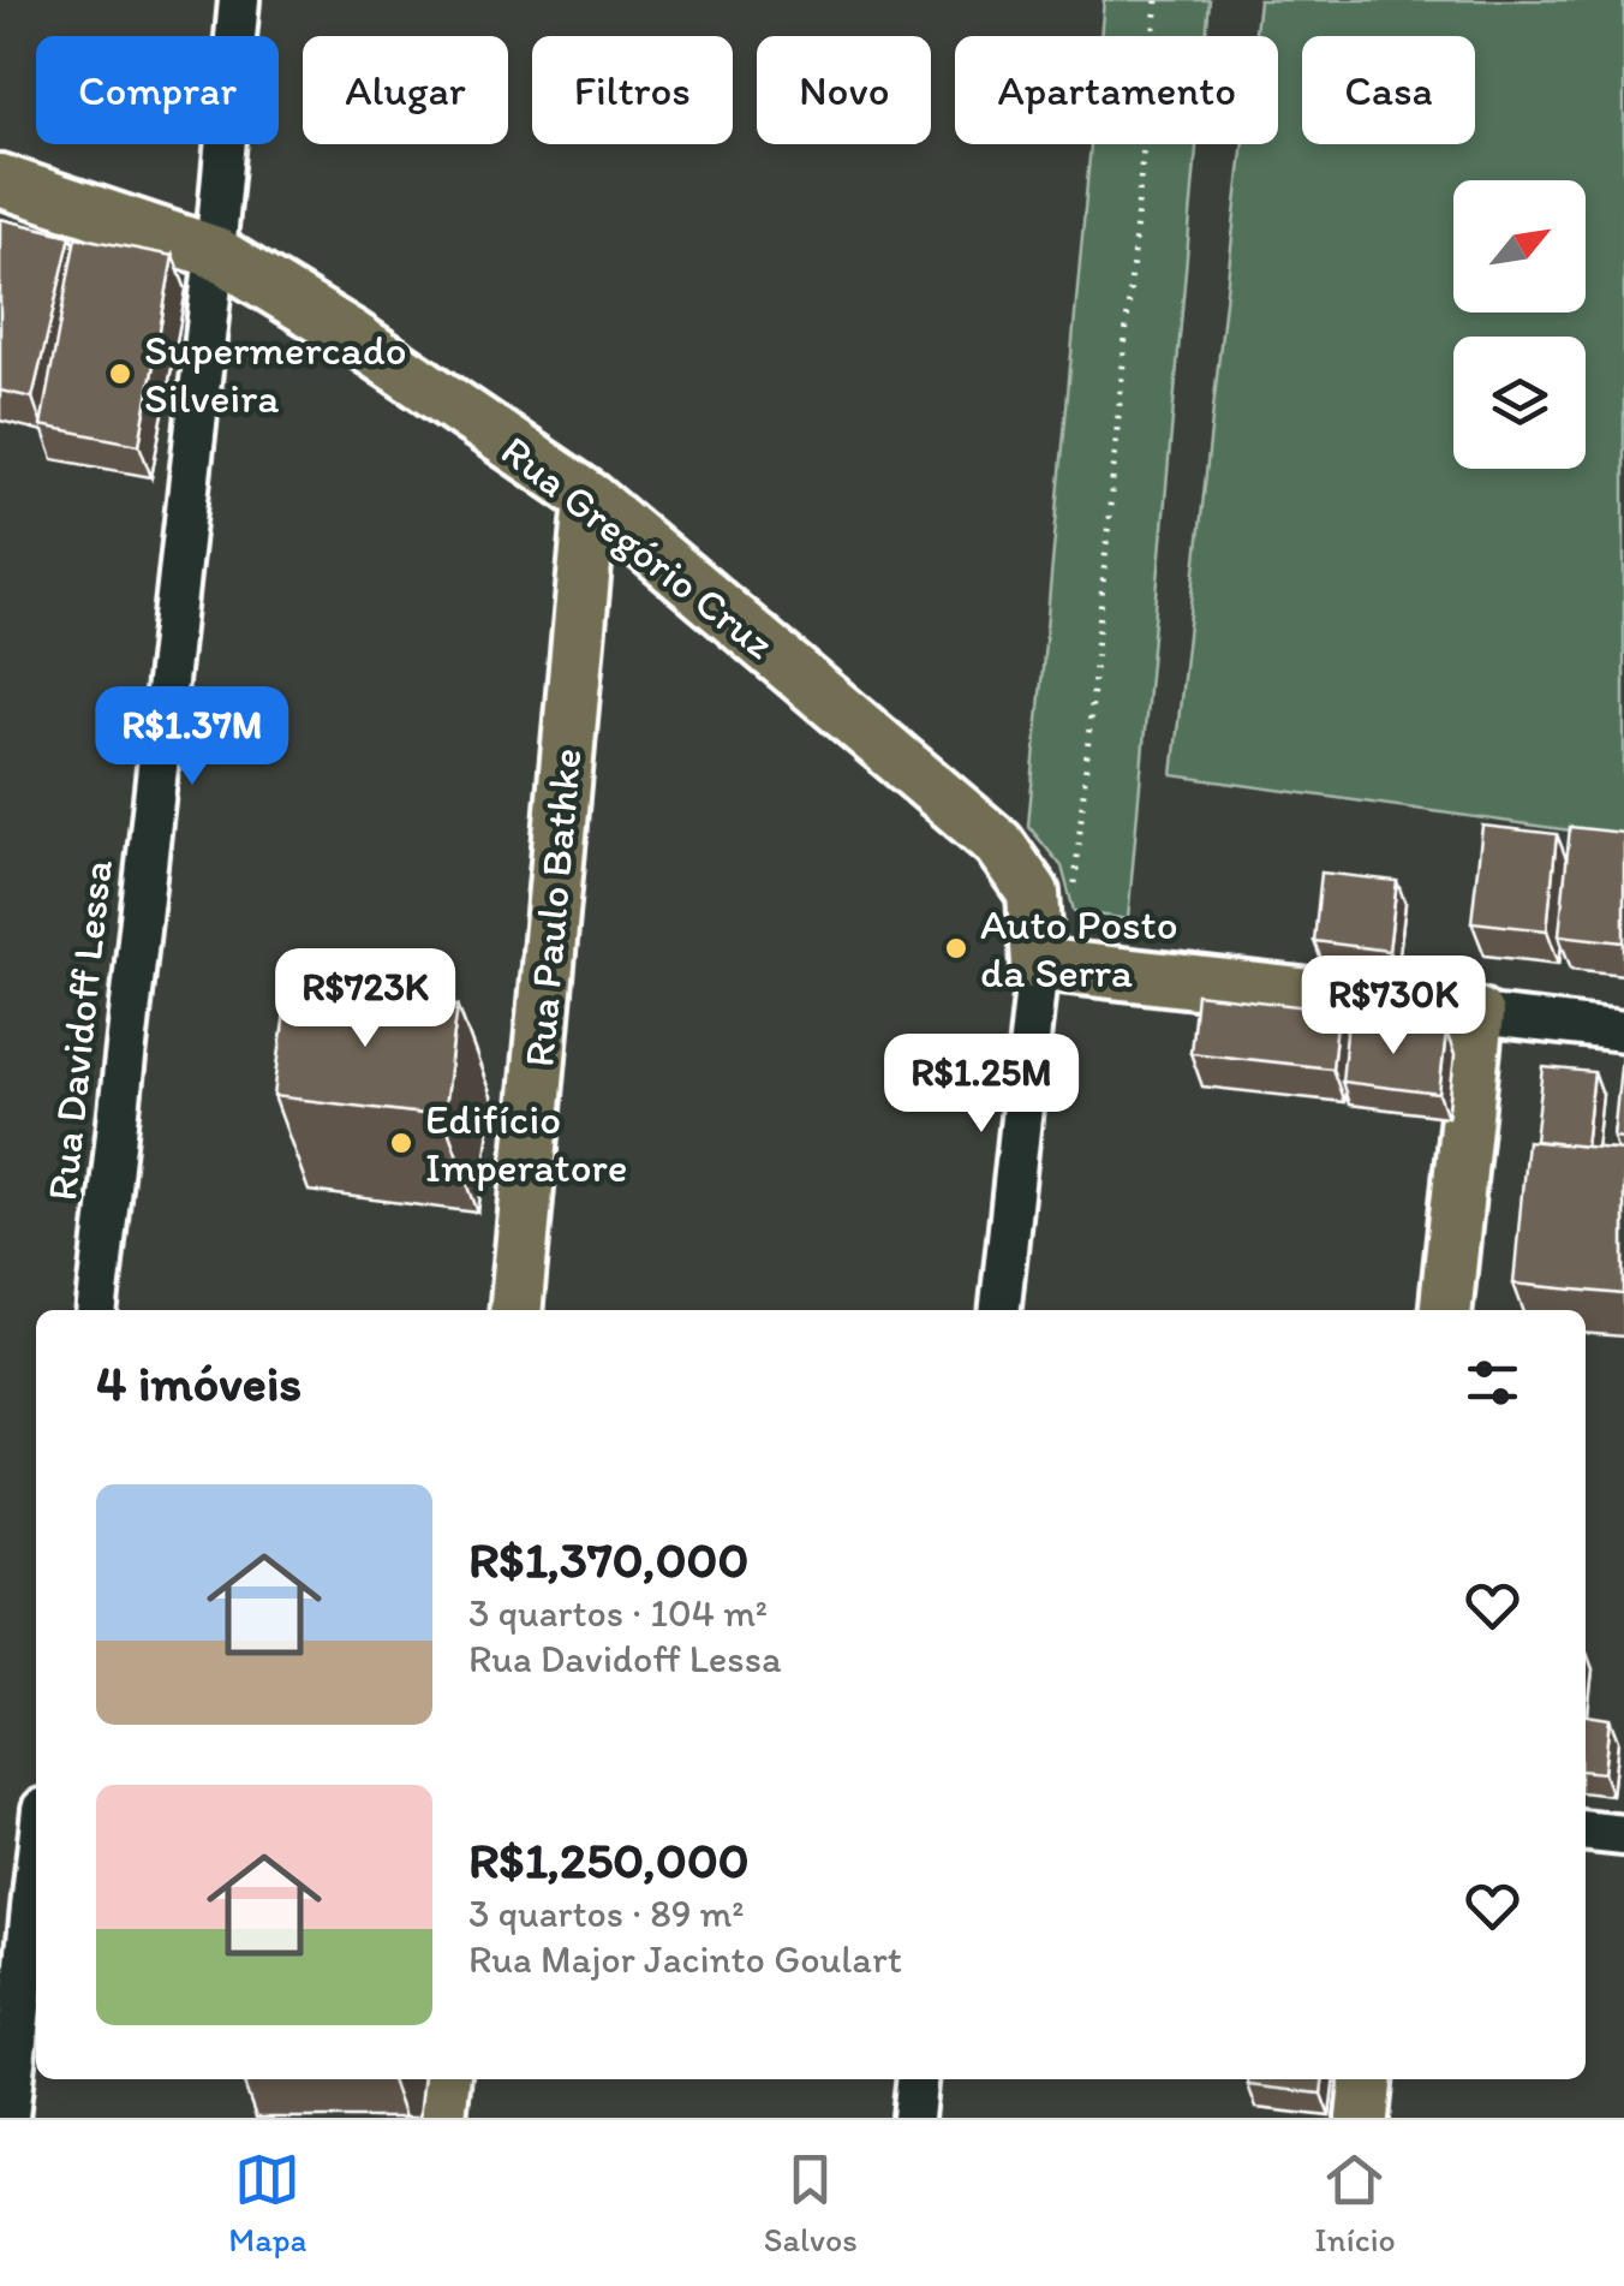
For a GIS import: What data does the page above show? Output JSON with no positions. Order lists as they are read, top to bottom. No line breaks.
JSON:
{"streets":{"main road":["Rua Gregório Cruz","Rua Paulo Bathke"],"street":["Rua Davidoff Lessa"]},"crossings":[["Rua Gregório Cruz","Rua Paulo Bathke"],["Rua Gregório Cruz","Rua Davidoff Lessa"]],"places":["Supermercado Silveira","Auto Posto da Serra","Edifício Imperatore"],"north":"top right","page":{"chip":["Comprar","Alugar","Filtros","Novo","Apartamento","Casa"],"price":["R$1.37M","R$723K","R$730K","R$1.25M"],"heading":"4 imóveis","list":[{"name":"R$1,370,000","note":"3 quartos · 104 m² · Rua Davidoff Lessa"},{"name":"R$1,250,000","note":"3 quartos · 89 m² · Rua Major Jacinto Goulart"}],"tabs":["Mapa","Salvos","Início"]}}
